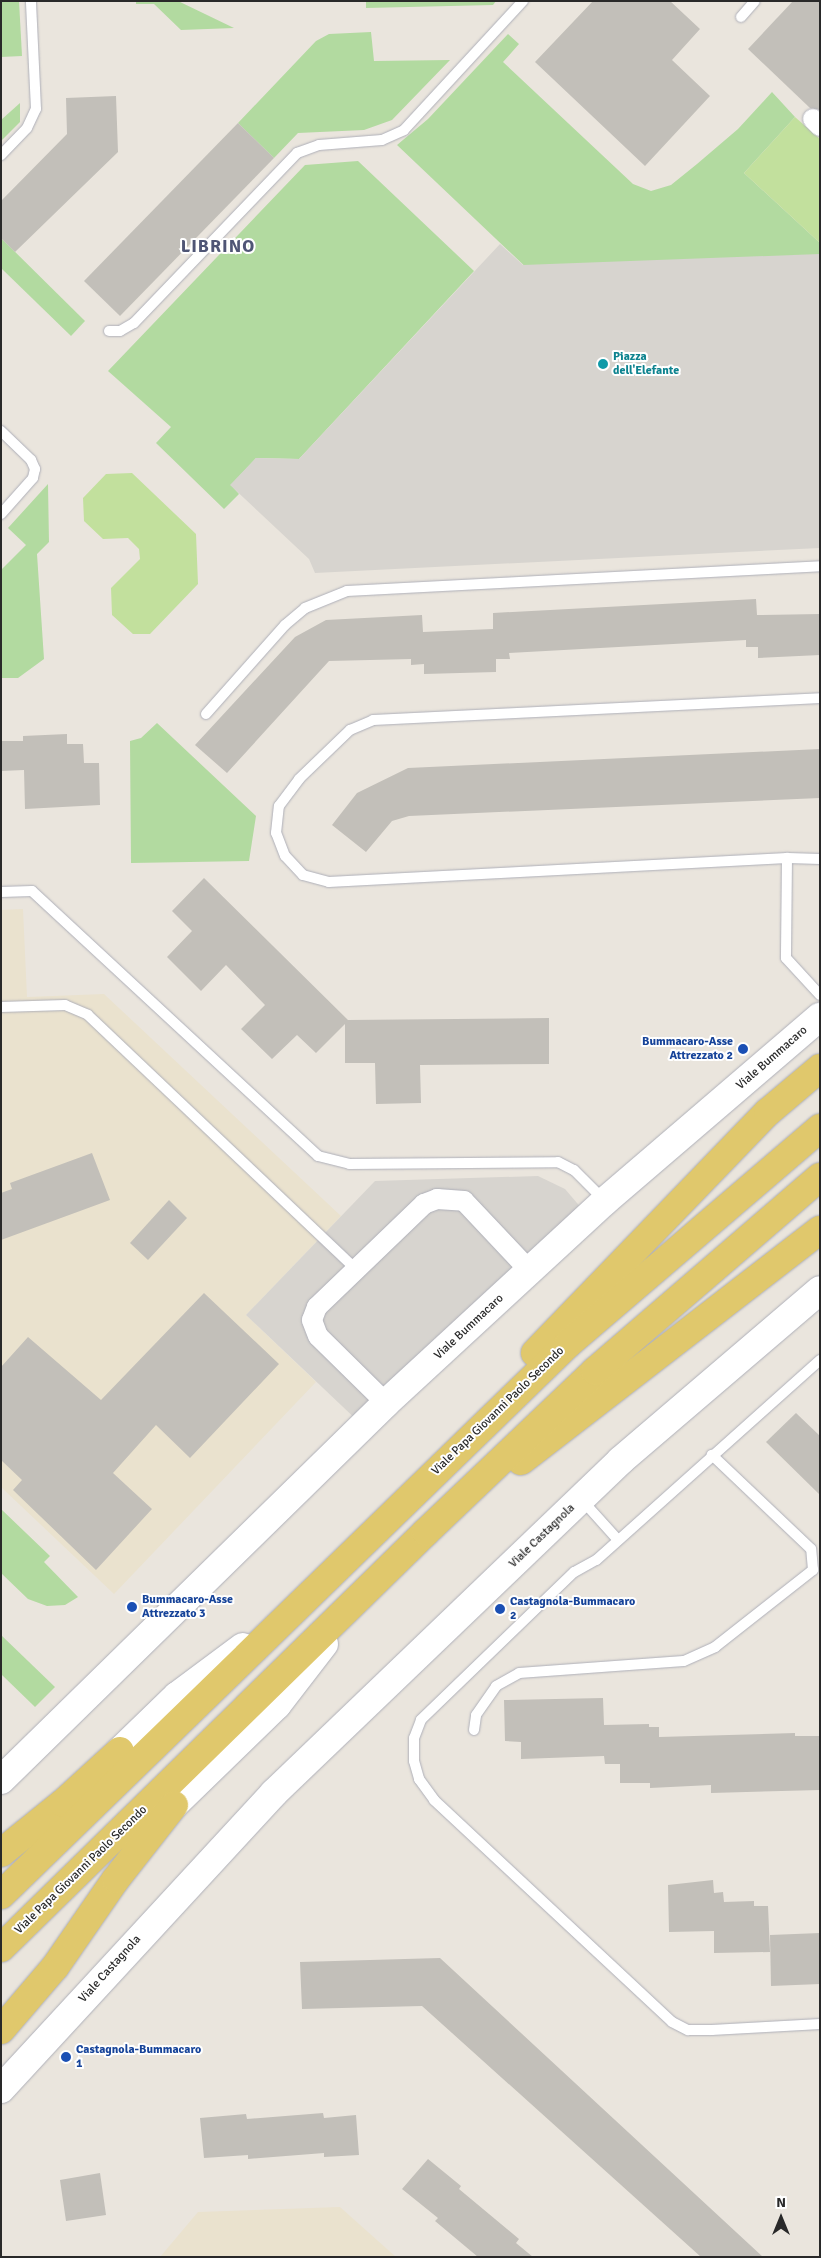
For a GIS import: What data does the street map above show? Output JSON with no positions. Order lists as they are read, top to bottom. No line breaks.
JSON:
{"streets":{"main road":["Viale Bummacaro","Viale Papa Giovanni Paolo Secondo","Viale Castagnola"]},"districts":["LIBRINO"],"places":["Piazza dell'Elefante","Bummacaro-Asse Attrezzato 2","Bummacaro-Asse Attrezzato 3","Castagnola-Bummacaro 2","Castagnola-Bummacaro 1"],"north":"top"}
